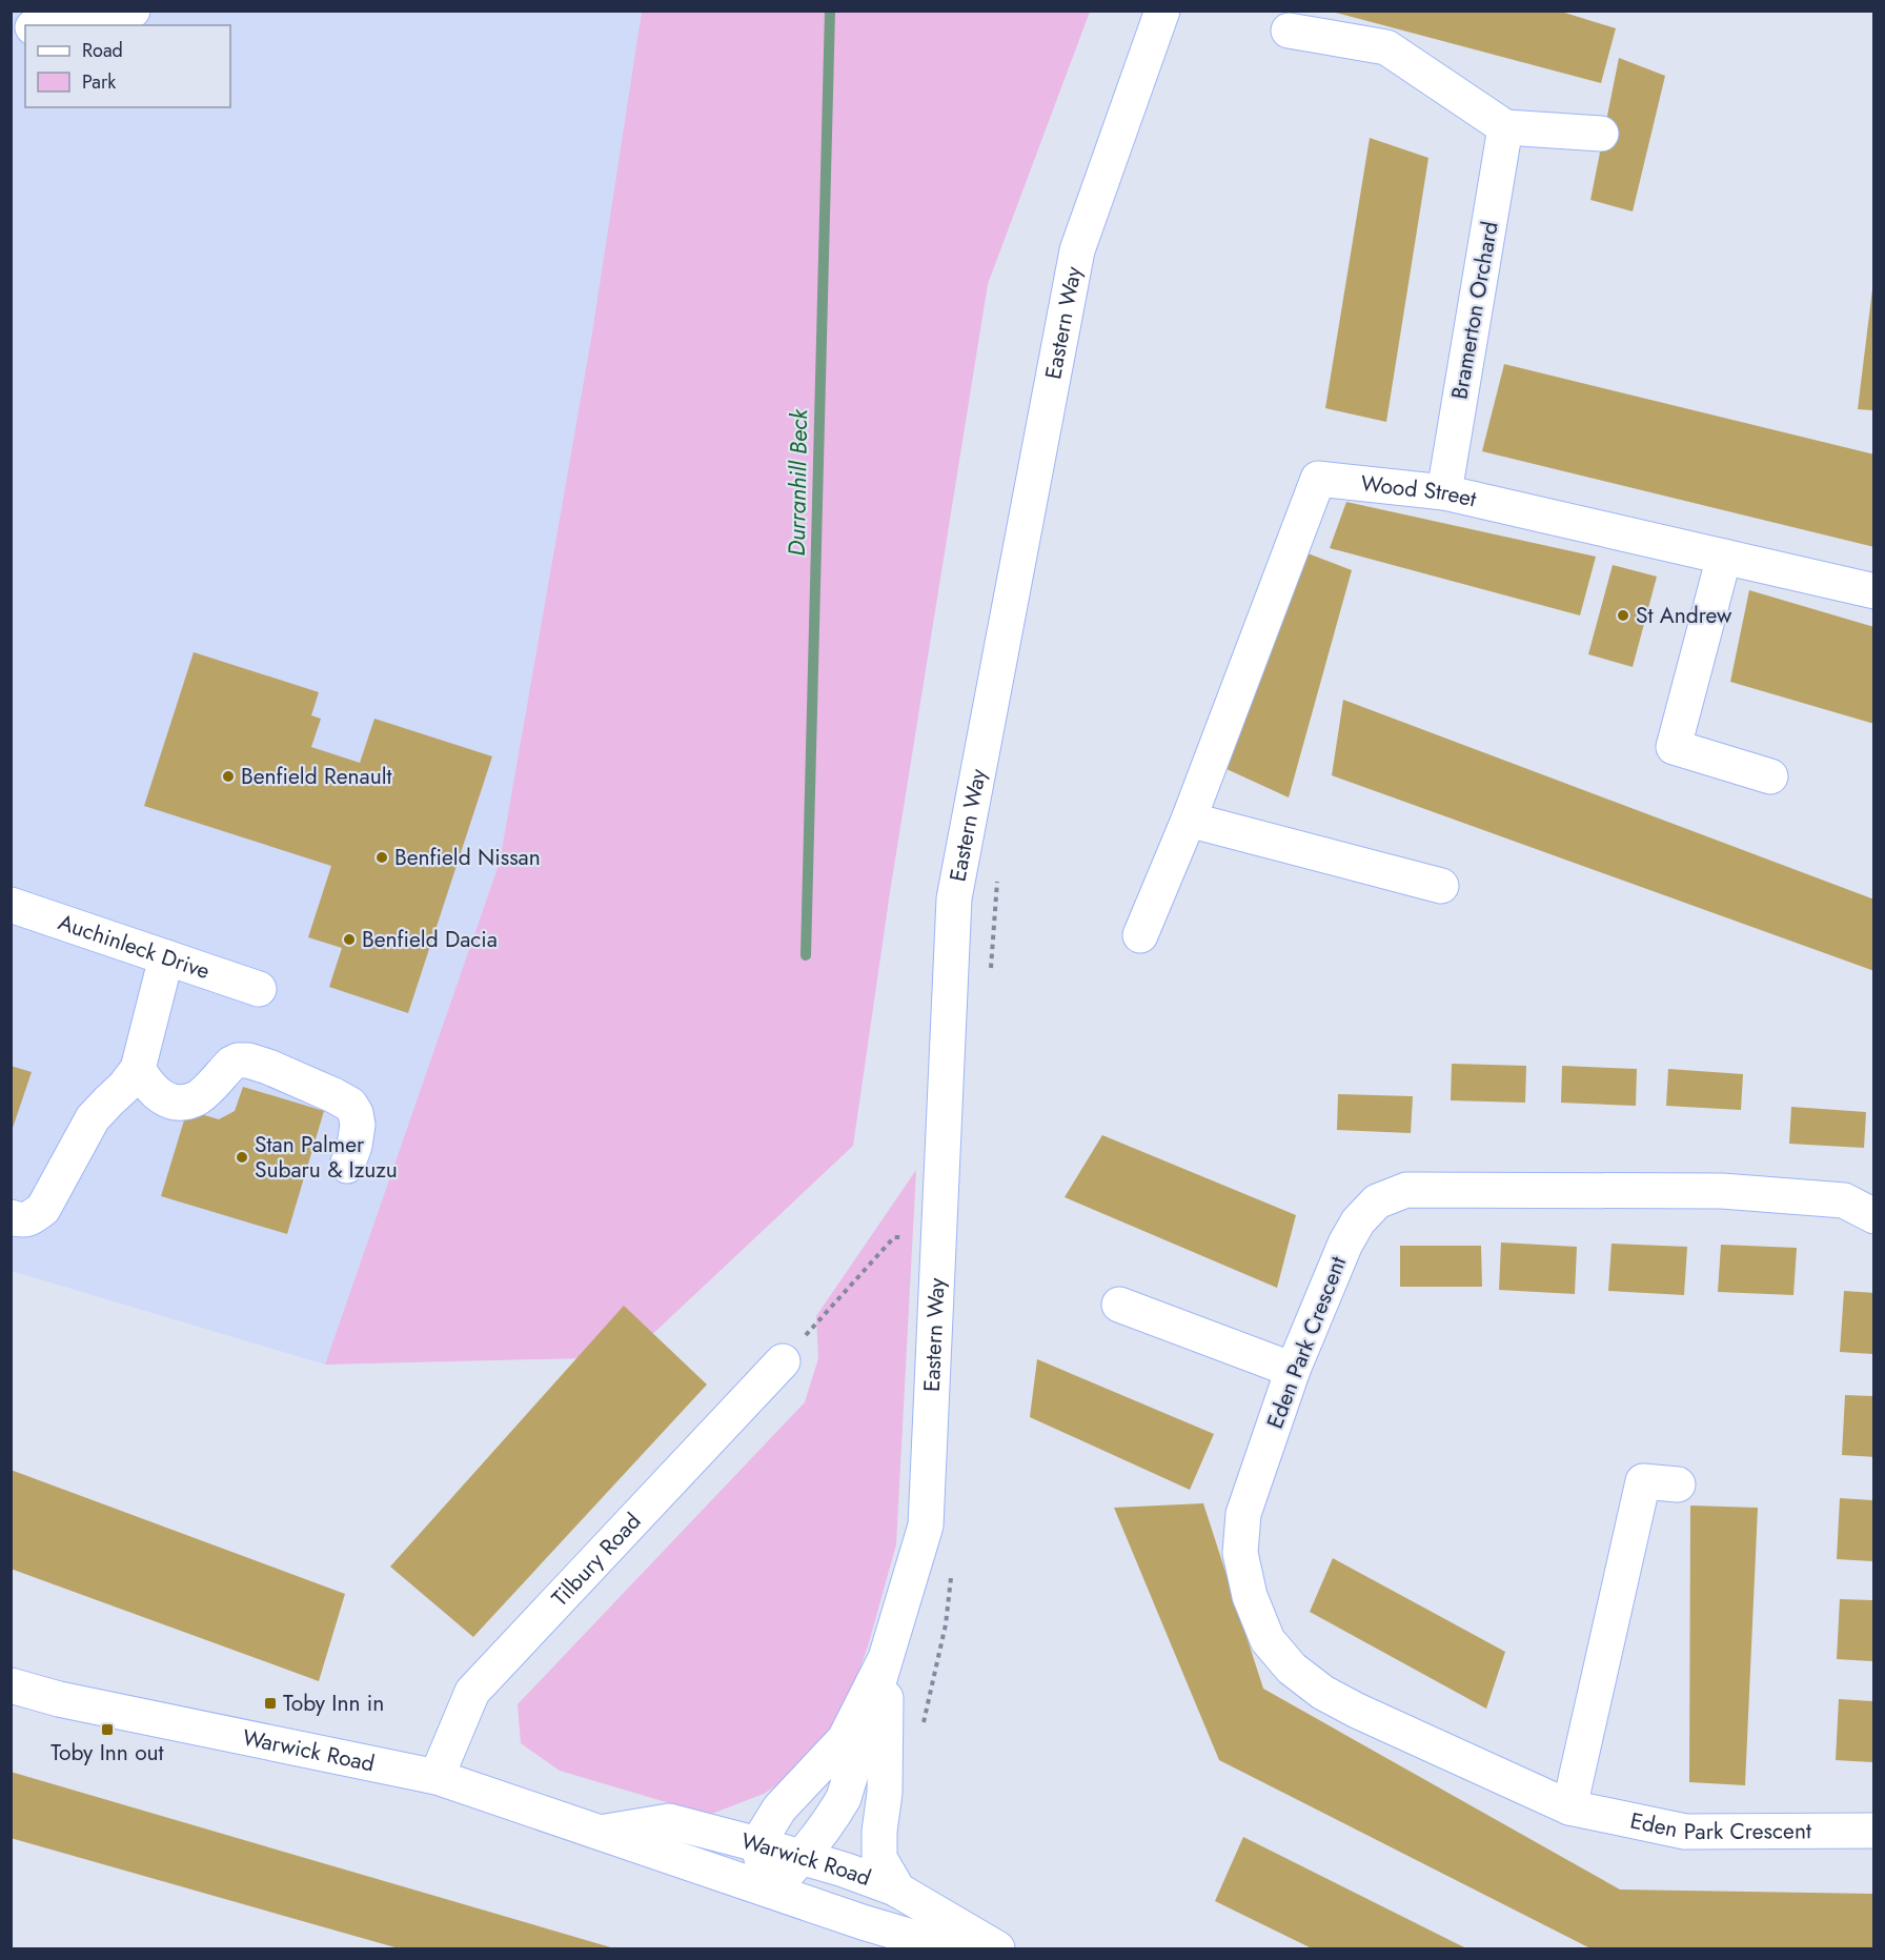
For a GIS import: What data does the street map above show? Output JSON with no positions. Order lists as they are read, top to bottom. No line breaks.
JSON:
{"streets":{"street":["Bramerton Orchard","Eastern Way","Wood Street","Auchinleck Drive","Eden Park Crescent","Tilbury Road","Warwick Road"]},"crossings":[["Bramerton Orchard","Wood Street"],["Eastern Way","Warwick Road"],["Tilbury Road","Warwick Road"]],"water":["Durranhill Beck"],"places":{"other":["St Andrew","Benfield Renault","Benfield Nissan","Benfield Dacia","Stan Palmer Subaru & Izuzu"],"transit":["Toby Inn in","Toby Inn out"]},"legend":["Road","Park"]}
